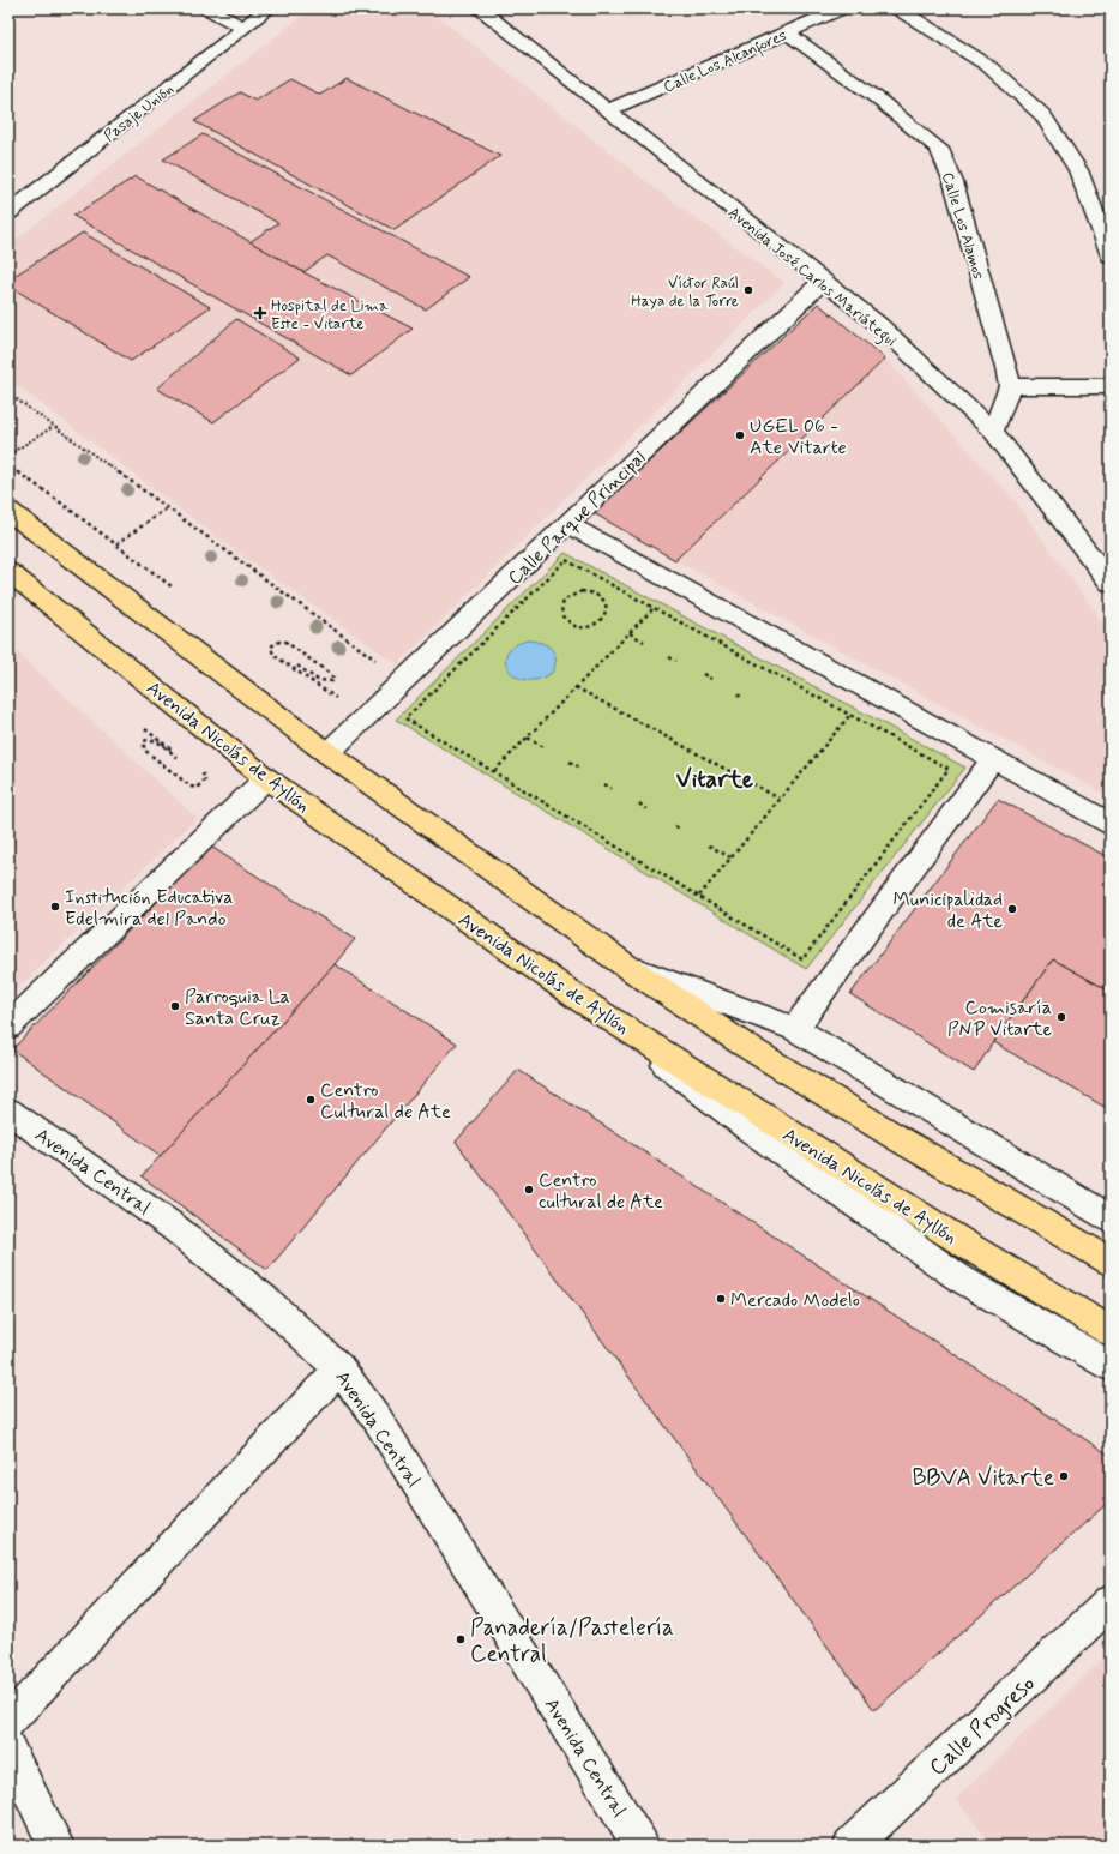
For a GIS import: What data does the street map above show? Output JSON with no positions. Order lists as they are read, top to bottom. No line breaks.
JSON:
{"streets":{"main road":["Avenida Nicolás de Ayllón"],"street":["Calle Los Alcanfores","Pasaje Unión","Calle Los Alamos","Avenida José Carlos Mariátegui","Calle Parque Principal","Avenida Central","Calle Progreso"]},"crossings":[["Calle Los Alcanfores","Calle Los Alamos"],["Calle Los Alcanfores","Avenida José Carlos Mariátegui"],["Calle Los Alamos","Avenida José Carlos Mariátegui"],["Avenida José Carlos Mariátegui","Calle Parque Principal"]],"districts":["Vitarte"],"places":{"other":["Víctor Raúl Haya de la Torre","UGEL 06 - Ate Vitarte","Institución Educativa Edelmira del Pando","Municipalidad de Ate","Parroquia La Santa Cruz","Comisaría PNP Vitarte","Centro Cultural de Ate","Centro cultural de Ate","Mercado Modelo","BBVA Vitarte","Panadería/Pastelería Central"],"health":["Hospital de Lima Este - Vitarte"]}}
